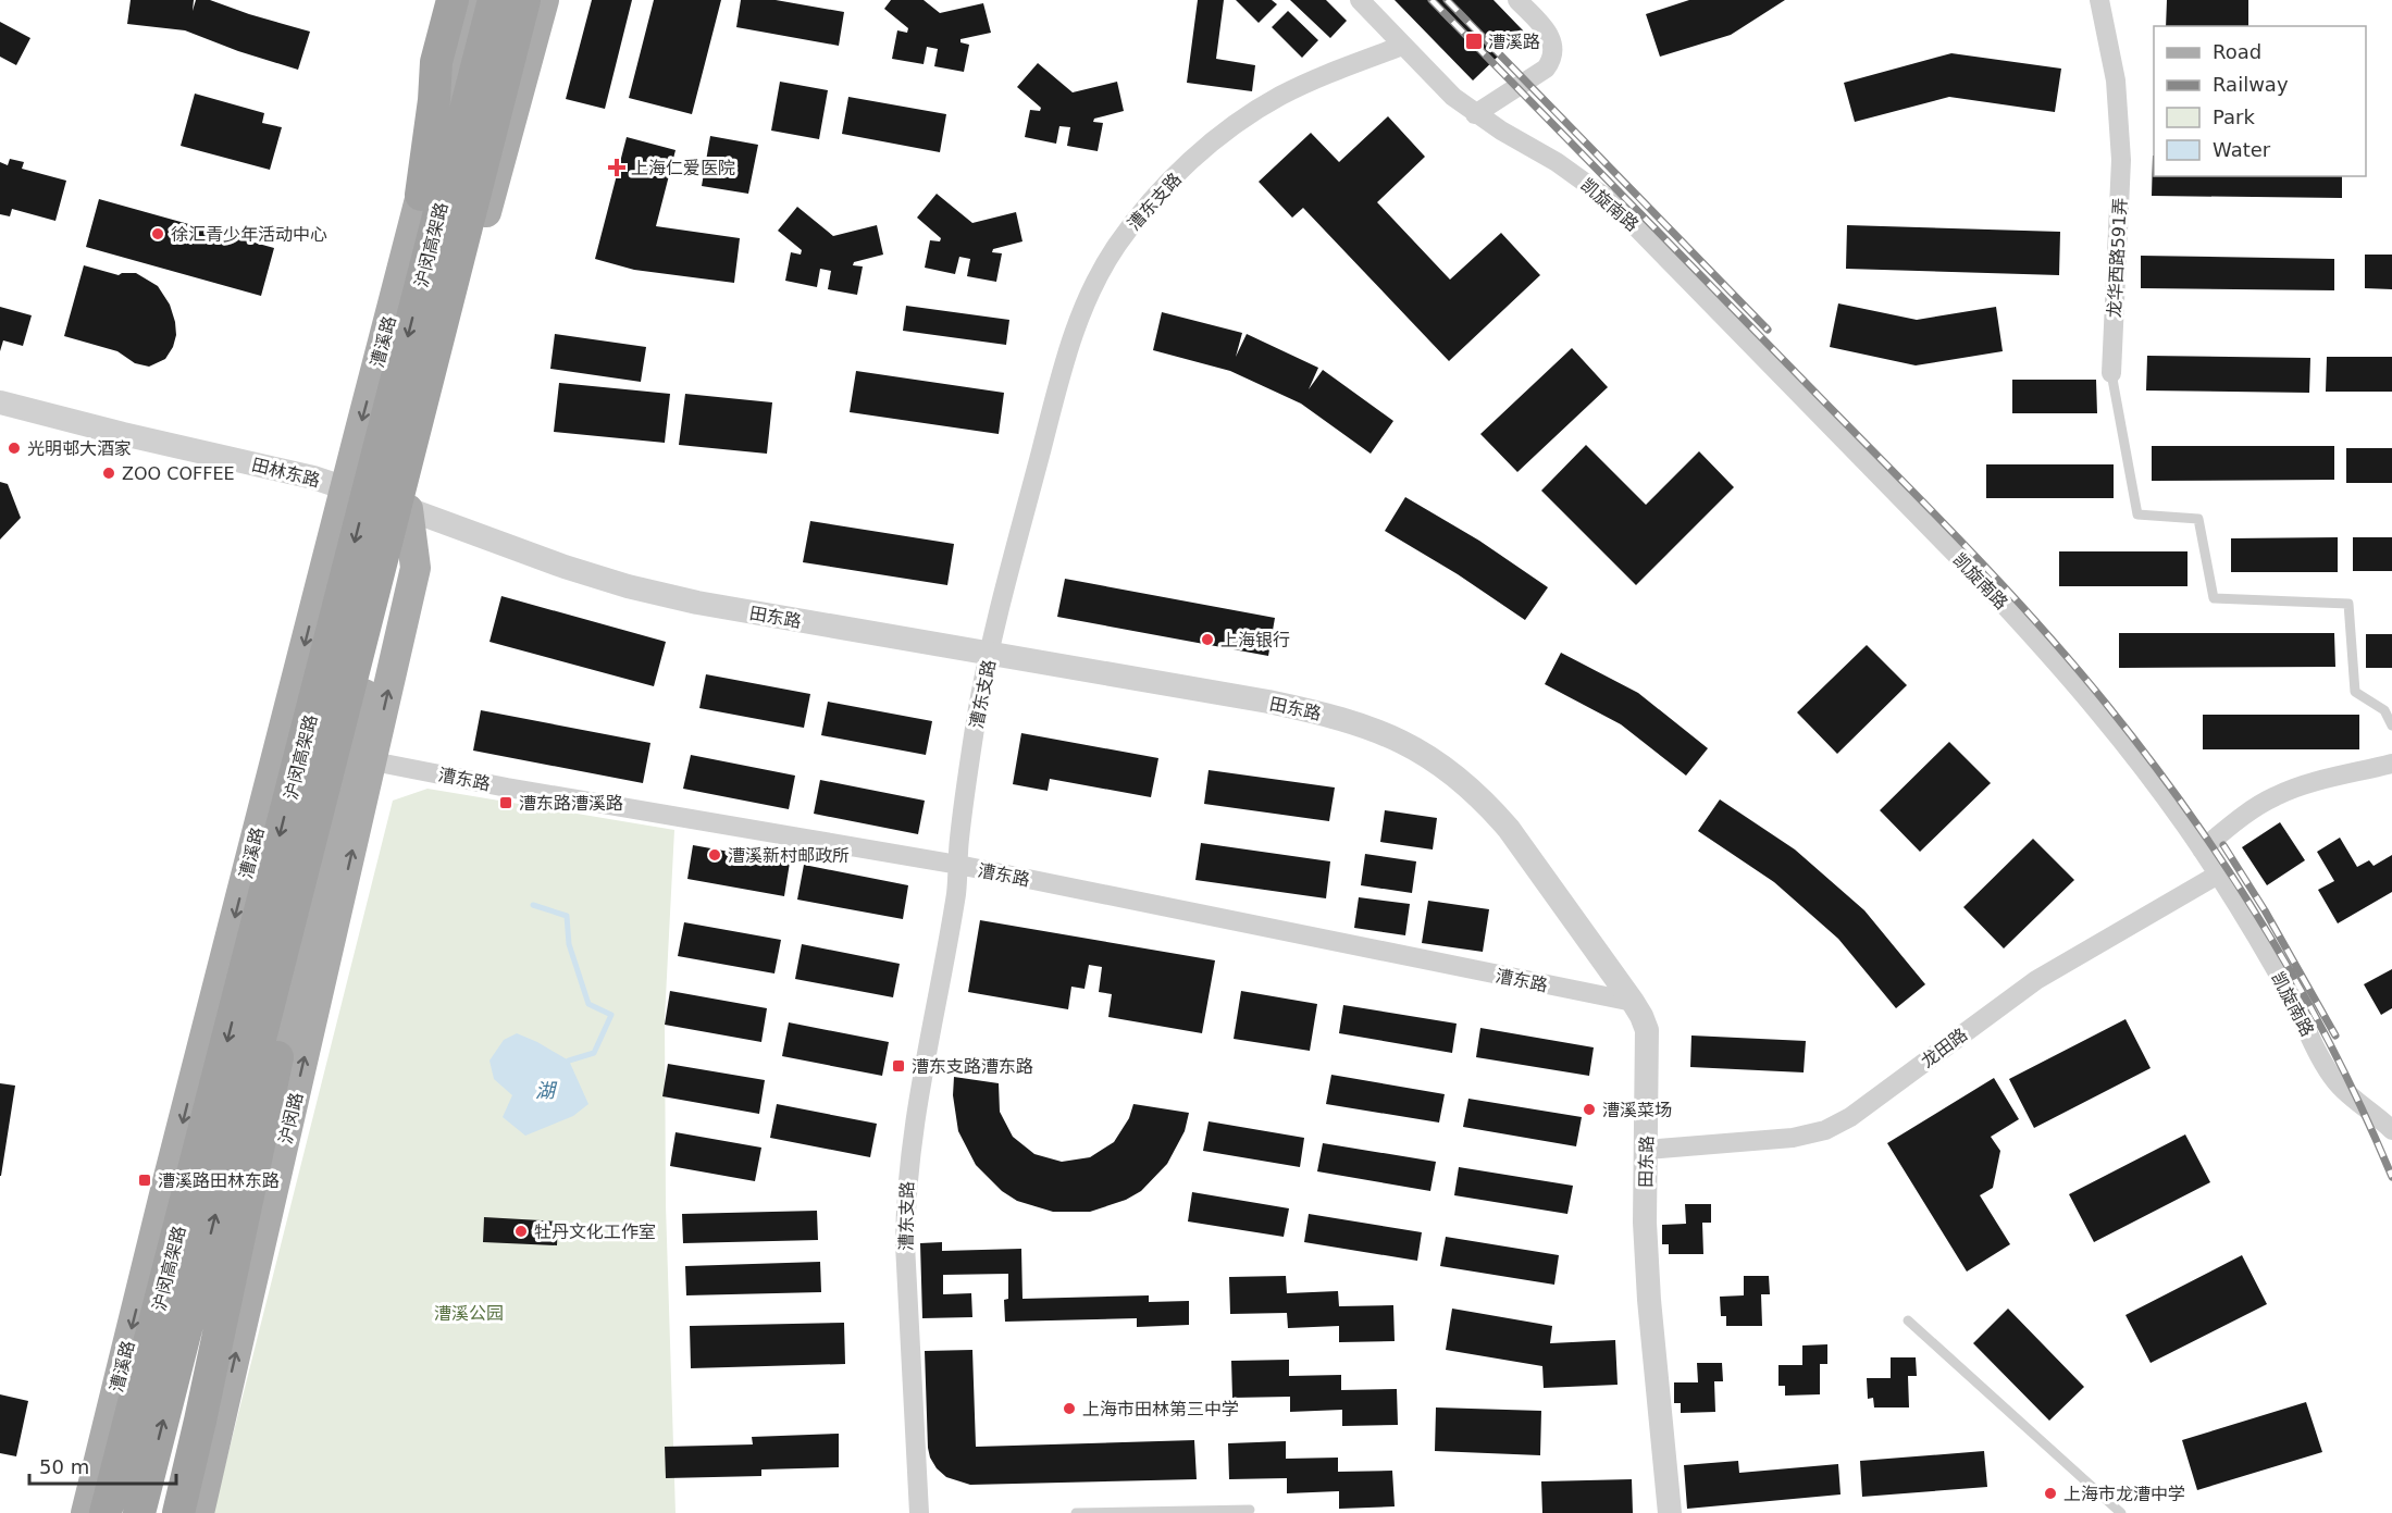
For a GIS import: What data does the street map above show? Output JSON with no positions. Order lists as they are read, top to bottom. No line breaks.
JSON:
{"streets":{"highway":["沪闵高架路"],"main road":["漕溪路","沪闵路"],"street":["漕东支路","凯旋南路","龙华西路591弄","田林东路","田东路","漕东路","龙田路"]},"crossings":[["漕东支路","凯旋南路"],["漕东支路","田东路"],["漕东支路","漕东路"],["凯旋南路","龙田路"],["漕溪路","田林东路"],["漕溪路","田东路"],["田林东路","田东路"],["田东路","漕东路"],["田东路","龙田路"],["漕东路","沪闵路"]],"water":["湖"],"parks":["漕溪公园"],"places":{"transit":["漕溪路","漕东路漕溪路","漕东支路漕东路","漕溪路田林东路"],"health":["上海仁爱医院"],"other":["徐汇青少年活动中心","光明邨大酒家","ZOO COFFEE","上海银行","漕溪新村邮政所","漕溪菜场","牡丹文化工作室","上海市田林第三中学","上海市龙漕中学"]},"legend":["Road","Railway","Park","Water"],"scale_bar":"50 m"}
